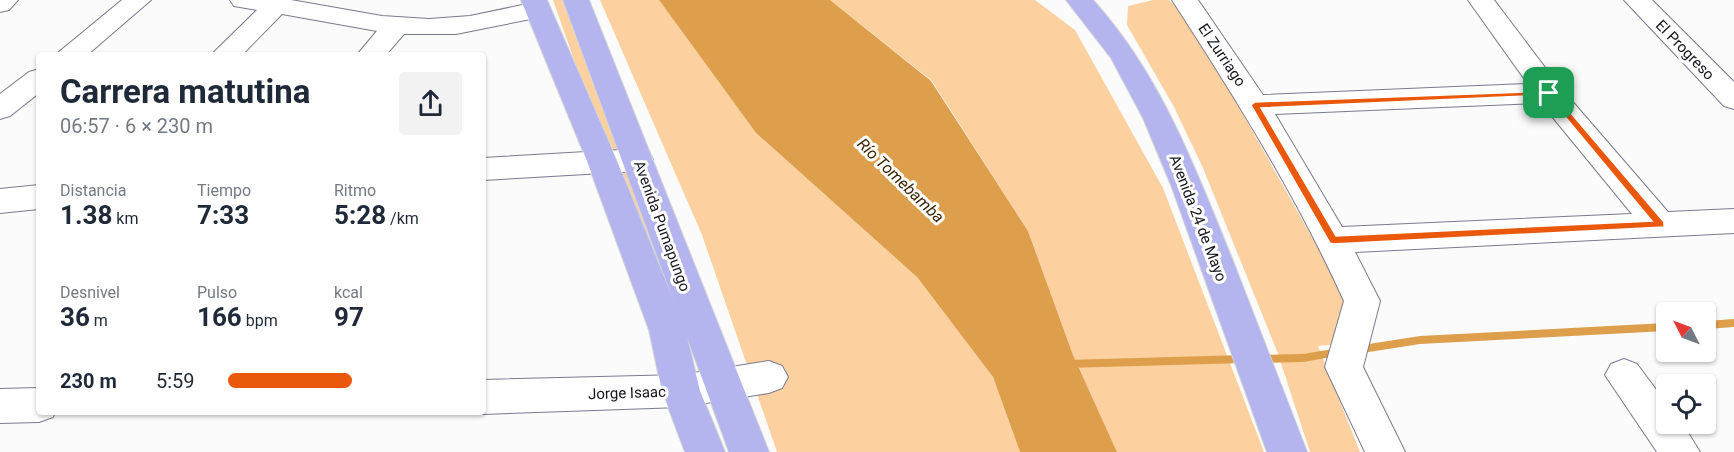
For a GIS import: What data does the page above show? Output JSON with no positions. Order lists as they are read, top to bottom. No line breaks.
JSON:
{"streets":{"main road":["Avenida 24 de Mayo","Avenida Pumapungo"],"street":["El Progreso","El Zurriago","Jorge Isaac"]},"crossings":[["Avenida Pumapungo","Jorge Isaac"]],"water":["Río Tomebamba"],"north":"top left","page":{"heading":["Carrera matutina","06:57 · 6 × 230 m"],"stats":[["Distancia","1.38 km"],["Tiempo","7:33"],["Ritmo","5:28 /km"],["Desnivel","36 m"],["Pulso","166 bpm"],["kcal","97"]],"list":[{"name":"230 m","note":"5:59"}]}}
